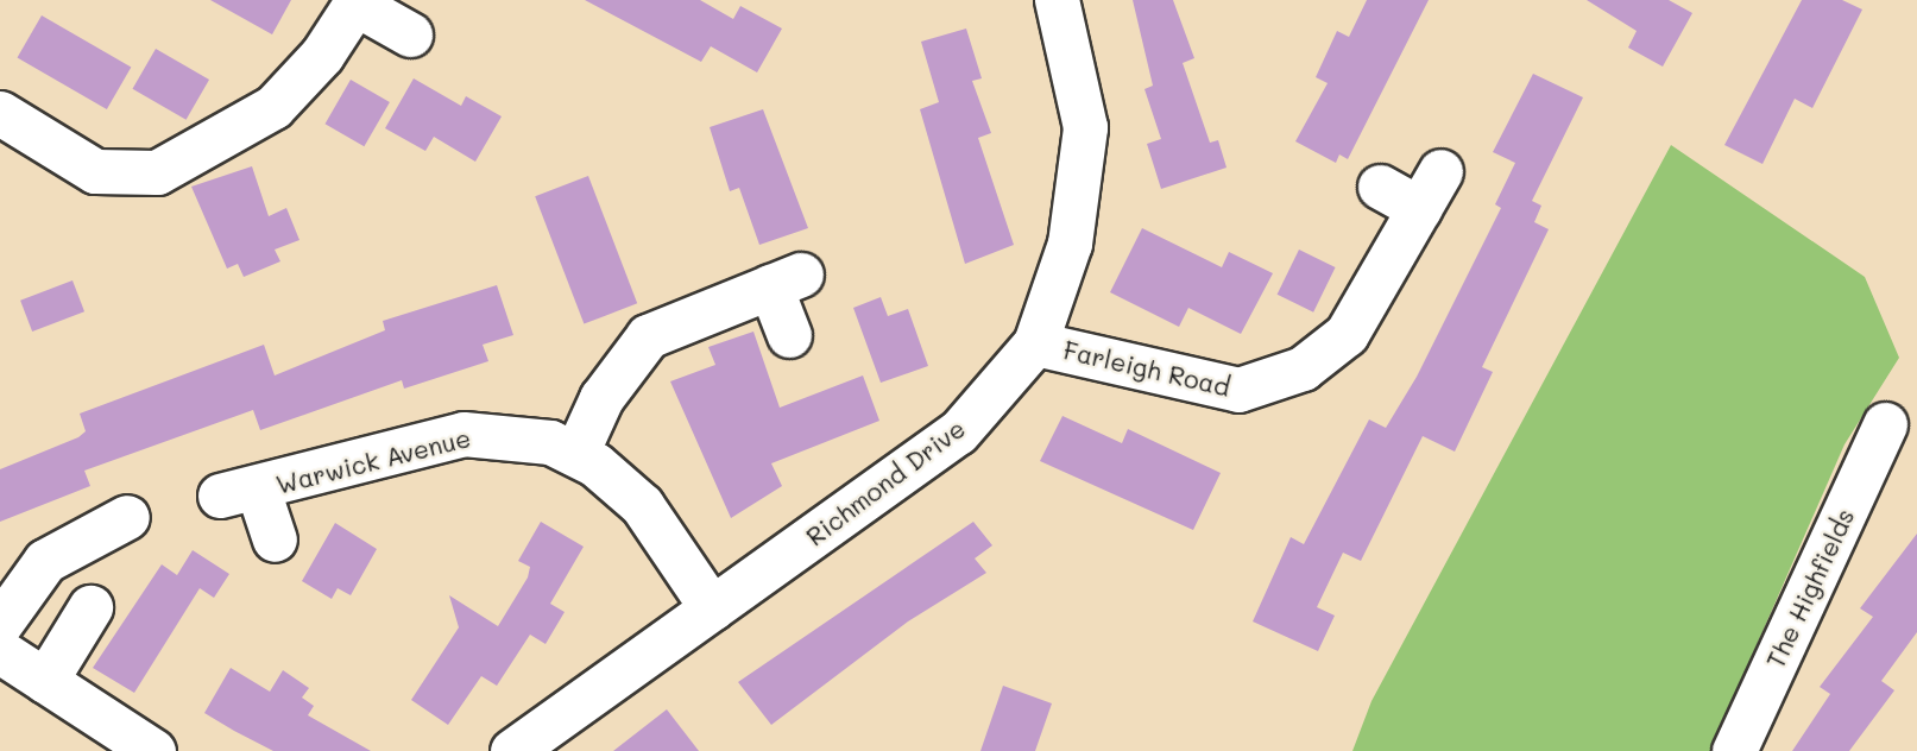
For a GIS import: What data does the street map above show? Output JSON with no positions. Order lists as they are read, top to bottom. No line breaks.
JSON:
{"streets":{"street":["Farleigh Road","Warwick Avenue","Richmond Drive","The Highfields"]},"crossings":[["Farleigh Road","Richmond Drive"],["Warwick Avenue","Richmond Drive"]]}
